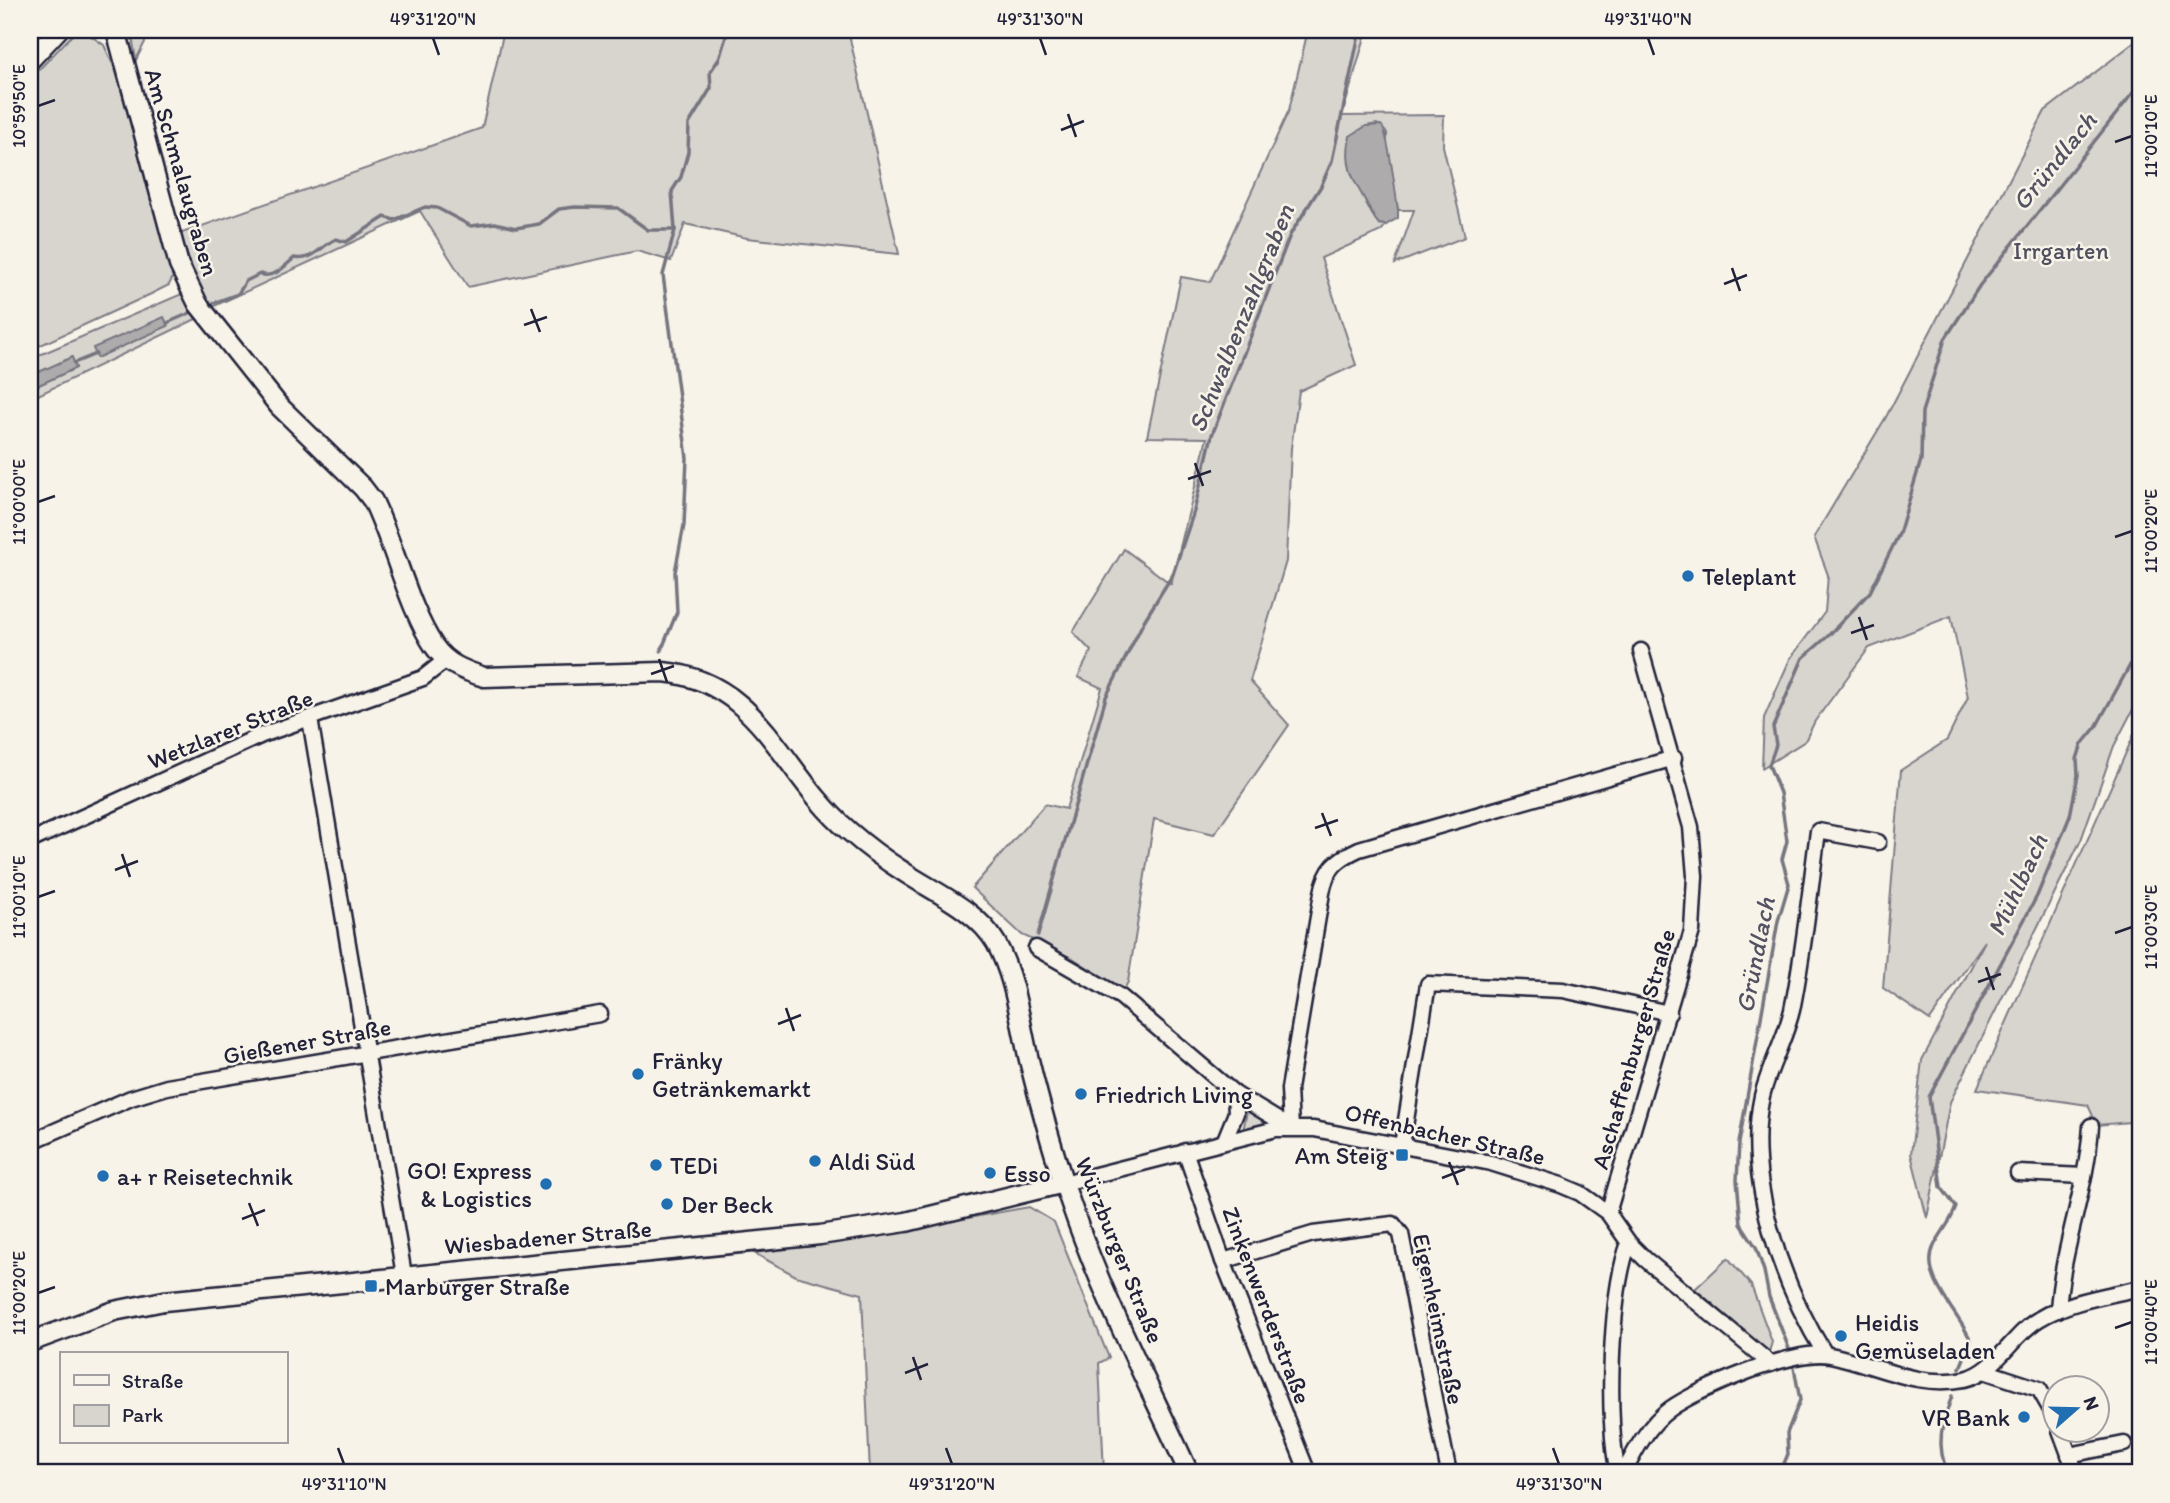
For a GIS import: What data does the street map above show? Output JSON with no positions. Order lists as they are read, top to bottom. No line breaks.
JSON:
{"streets":{"main road":["Am Schmalaugraben","Wiesbadener Straße","Würzburger Straße"],"street":["Wetzlarer Straße","Gießener Straße","Aschaffenburger Straße","Offenbacher Straße","Zinkenwerderstraße","Eigenheimstraße"]},"crossings":[["Am Schmalaugraben","Wetzlarer Straße"],["Am Schmalaugraben","Würzburger Straße"],["Aschaffenburger Straße","Offenbacher Straße"],["Offenbacher Straße","Wiesbadener Straße"],["Wiesbadener Straße","Würzburger Straße"],["Wiesbadener Straße","Zinkenwerderstraße"],["Zinkenwerderstraße","Eigenheimstraße"]],"water":["Gründlach","Schwalbenzahlgraben","Mühlbach"],"parks":["Irrgarten"],"places":{"other":["Teleplant","Fränky Getränkemarkt","Friedrich Living","Aldi Süd","TEDi","Esso","a+ r Reisetechnik","GO! Express & Logistics","Der Beck","Heidis Gemüseladen","VR Bank"],"transit":["Am Steig","Marburger Straße"]},"legend":["Straße","Park"],"north":"right","coordinates":["49°31'20\"N","49°31'30\"N","49°31'40\"N","10°59'50\"E","11°00'10\"E","11°00'00\"E","11°00'20\"E","11°00'30\"E","11°00'40\"E","49°31'10\"N"]}
